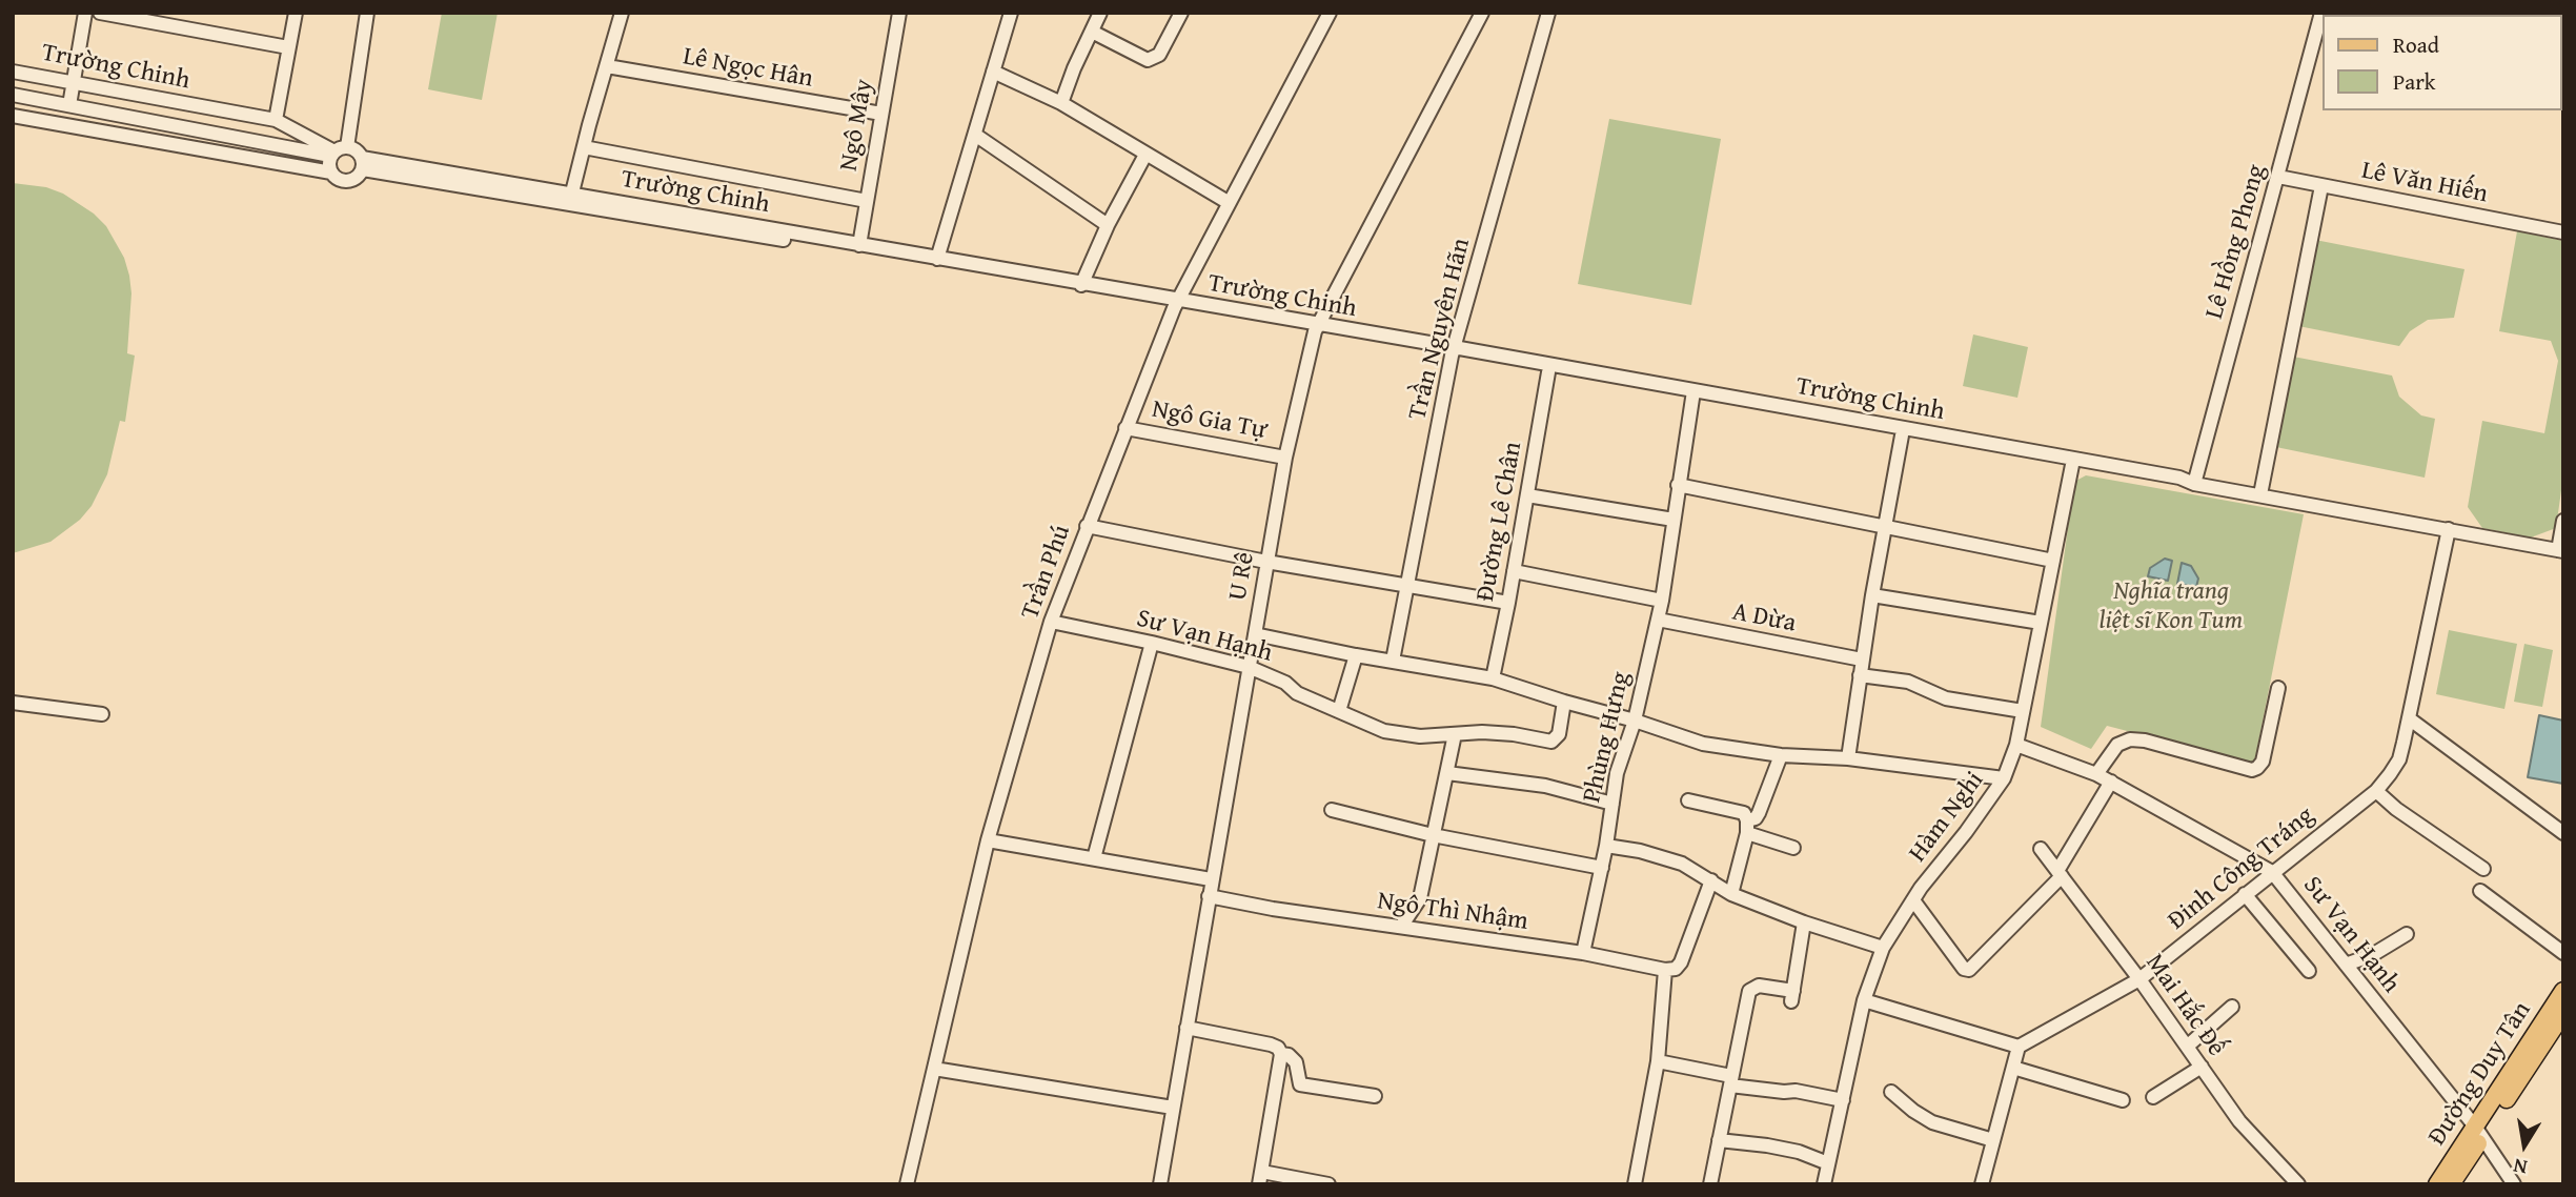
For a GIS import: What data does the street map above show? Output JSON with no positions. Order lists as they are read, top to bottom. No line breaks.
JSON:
{"streets":{"main road":["Đường Duy Tân"],"street":["Trường Chinh","Lê Ngọc Hân","Ngô Mây","Lê Văn Hiến","Lê Hồng Phong","Trần Nguyên Hãn","Ngô Gia Tự","Đường Lê Chân","Trần Phú","U Rê","A Dừa","Sư Vạn Hạnh","Phùng Hưng","Hàm Nghi","Đinh Công Tráng","Ngô Thì Nhậm","Mai Hắc Đế"]},"crossings":[["Trường Chinh","Ngô Mây"],["Trường Chinh","Lê Hồng Phong"],["Trường Chinh","Trần Nguyên Hãn"],["Trường Chinh","Đường Lê Chân"],["Trường Chinh","Trần Phú"],["Trường Chinh","U Rê"],["Trường Chinh","Phùng Hưng"],["Trường Chinh","Hàm Nghi"],["Trường Chinh","Đinh Công Tráng"],["Lê Ngọc Hân","Ngô Mây"],["Lê Văn Hiến","Lê Hồng Phong"],["Ngô Gia Tự","Trần Phú"],["Ngô Gia Tự","U Rê"],["Trần Phú","Sư Vạn Hạnh"],["U Rê","Sư Vạn Hạnh"],["U Rê","Ngô Thì Nhậm"],["A Dừa","Phùng Hưng"],["Sư Vạn Hạnh","Hàm Nghi"],["Sư Vạn Hạnh","Đinh Công Tráng"],["Sư Vạn Hạnh","Đường Duy Tân"],["Đinh Công Tráng","Mai Hắc Đế"]],"parks":["Nghĩa trang liệt sĩ Kon Tum"],"legend":["Road","Park"],"north":"bottom"}
